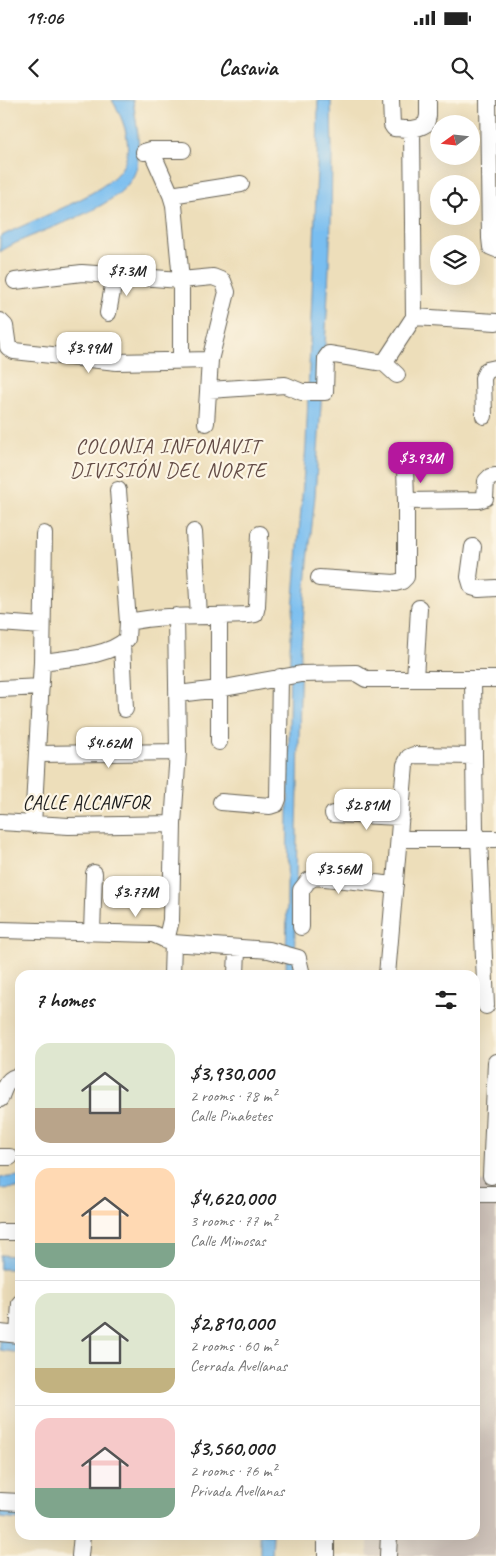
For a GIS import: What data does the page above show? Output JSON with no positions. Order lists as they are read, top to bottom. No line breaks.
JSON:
{"streets":{"street":["CALLE ALCANFOR"]},"districts":["COLONIA INFONAVIT DIVISIÓN DEL NORTE"],"north":"left","page":{"status":"19:06","header":"Casavia","price":["$7.3M","$3.99M","$3.93M","$4.62M","$2.81M","$3.56M","$3.77M"],"heading":"7 homes","list":[{"name":"$3,930,000","note":"2 rooms · 78 m² · Calle Pinabetes"},{"name":"$4,620,000","note":"3 rooms · 77 m² · Calle Mimosas"},{"name":"$2,810,000","note":"2 rooms · 60 m² · Cerrada Avellanas"},{"name":"$3,560,000","note":"2 rooms · 76 m² · Privada Avellanas"}]}}
